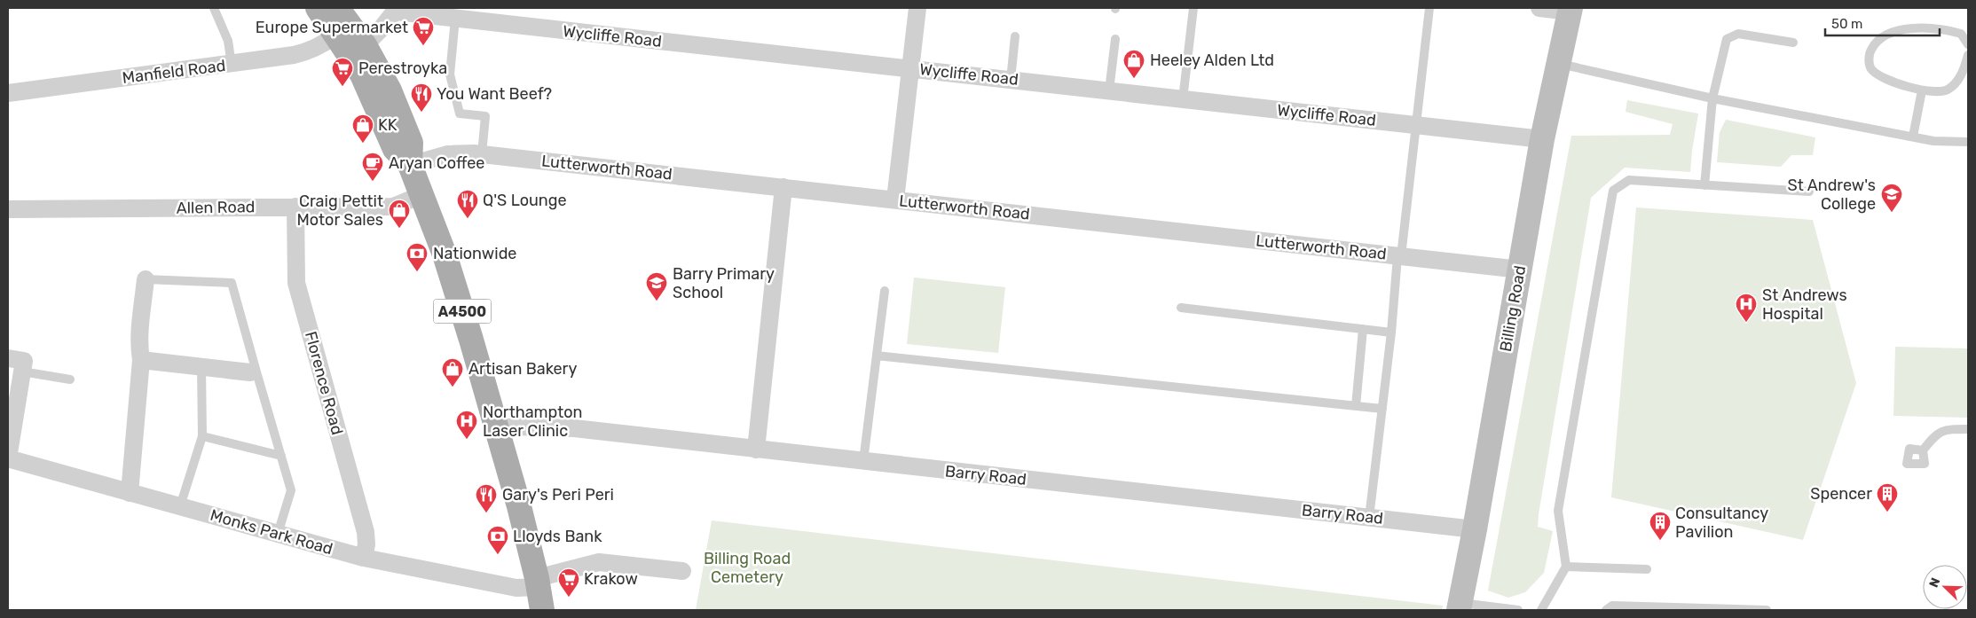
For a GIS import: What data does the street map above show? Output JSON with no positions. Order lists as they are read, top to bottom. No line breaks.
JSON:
{"streets":{"main road":["A4500"],"street":["Wycliffe Road","Manfield Road","Lutterworth Road","Allen Road","Billing Road","Florence Road","Barry Road","Monks Park Road"]},"crossings":[["Wycliffe Road","Billing Road"],["Manfield Road","A4500"],["Lutterworth Road","Billing Road"],["Lutterworth Road","A4500"],["Allen Road","A4500"],["Allen Road","Florence Road"],["Billing Road","Barry Road"],["A4500","Barry Road"],["A4500","Monks Park Road"],["Florence Road","Monks Park Road"]],"parks":["Billing Road Cemetery"],"places":{"supermarket":["Europe Supermarket","Perestroyka","Krakow"],"shop":["Heeley Alden Ltd","KK","Craig Pettit Motor Sales","Artisan Bakery"],"restaurant":["You Want Beef?","Q'S Lounge","Gary's Peri Peri"],"cafe":["Aryan Coffee"],"school or university":["St Andrew's College","Barry Primary School"],"bank":["Nationwide","Lloyds Bank"],"hospital":["St Andrews Hospital","Northampton Laser Clinic"],"building":["Spencer","Consultancy Pavilion"]},"scale_bar":"50 m","north":"top left"}
